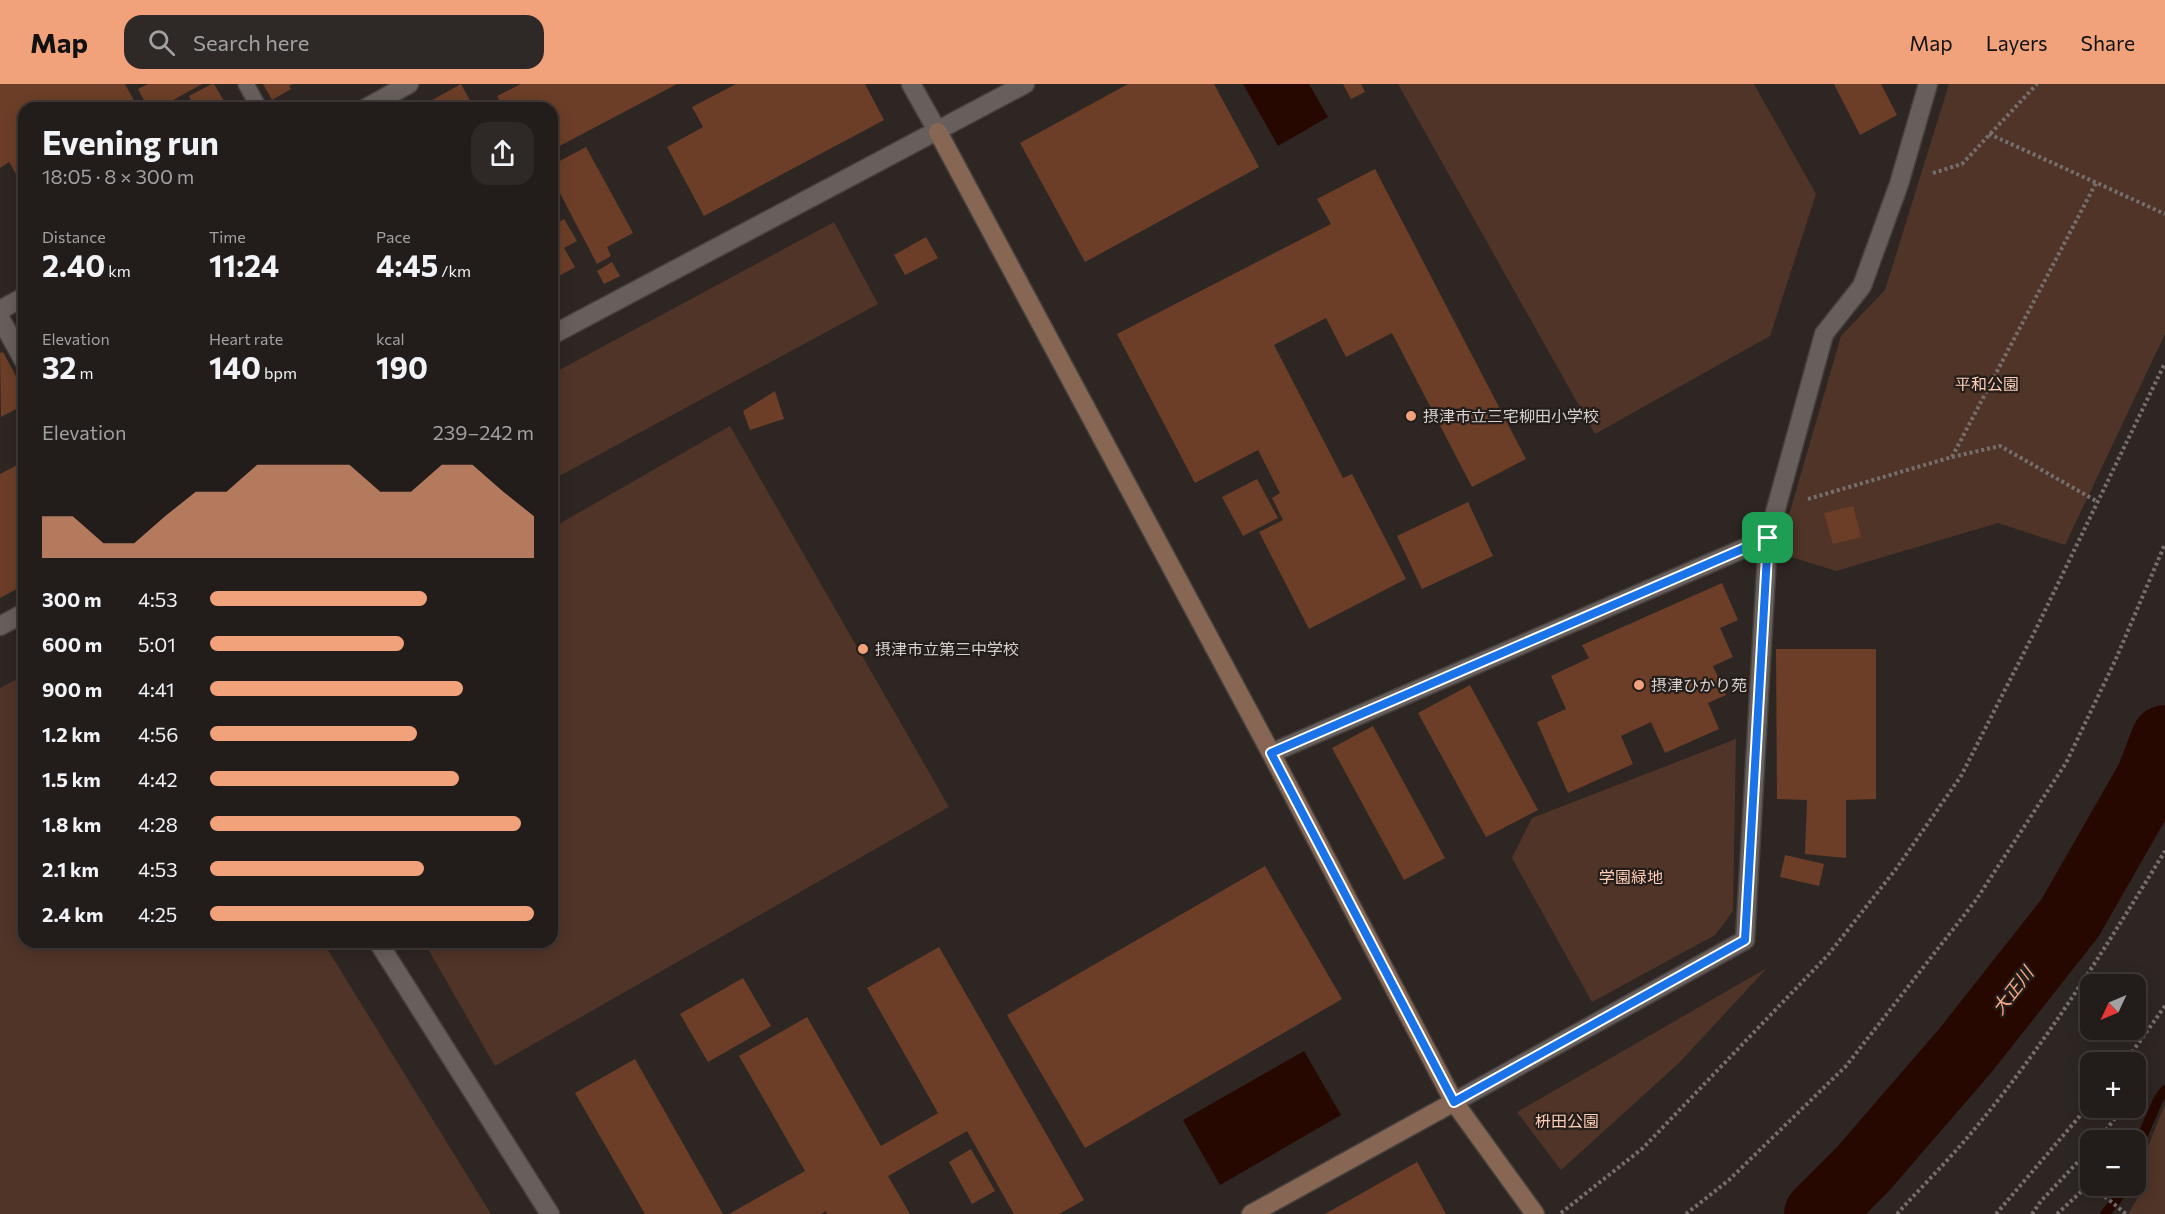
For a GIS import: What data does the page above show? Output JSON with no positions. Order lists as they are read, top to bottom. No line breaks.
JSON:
{"water":["大正川"],"parks":["平和公園","学園緑地","枡田公園"],"places":["摂津市立三宅柳田小学校","摂津市立第三中学校","摂津ひかり苑"],"north":"bottom left","page":{"header":"Map","search":"Search here","nav":["Map","Layers","Share"],"heading":["Evening run","18:05 · 8 × 300 m"],"stats":[["Distance","2.40 km"],["Time","11:24"],["Pace","4:45 /km"],["Elevation","32 m"],["Heart rate","140 bpm"],["kcal","190"]],"chart":["Elevation","239–242 m"],"list":[{"name":"300 m","note":"4:53"},{"name":"600 m","note":"5:01"},{"name":"900 m","note":"4:41"},{"name":"1.2 km","note":"4:56"},{"name":"1.5 km","note":"4:42"},{"name":"1.8 km","note":"4:28"},{"name":"2.1 km","note":"4:53"},{"name":"2.4 km","note":"4:25"}],"map_buttons":["+","−"]}}
